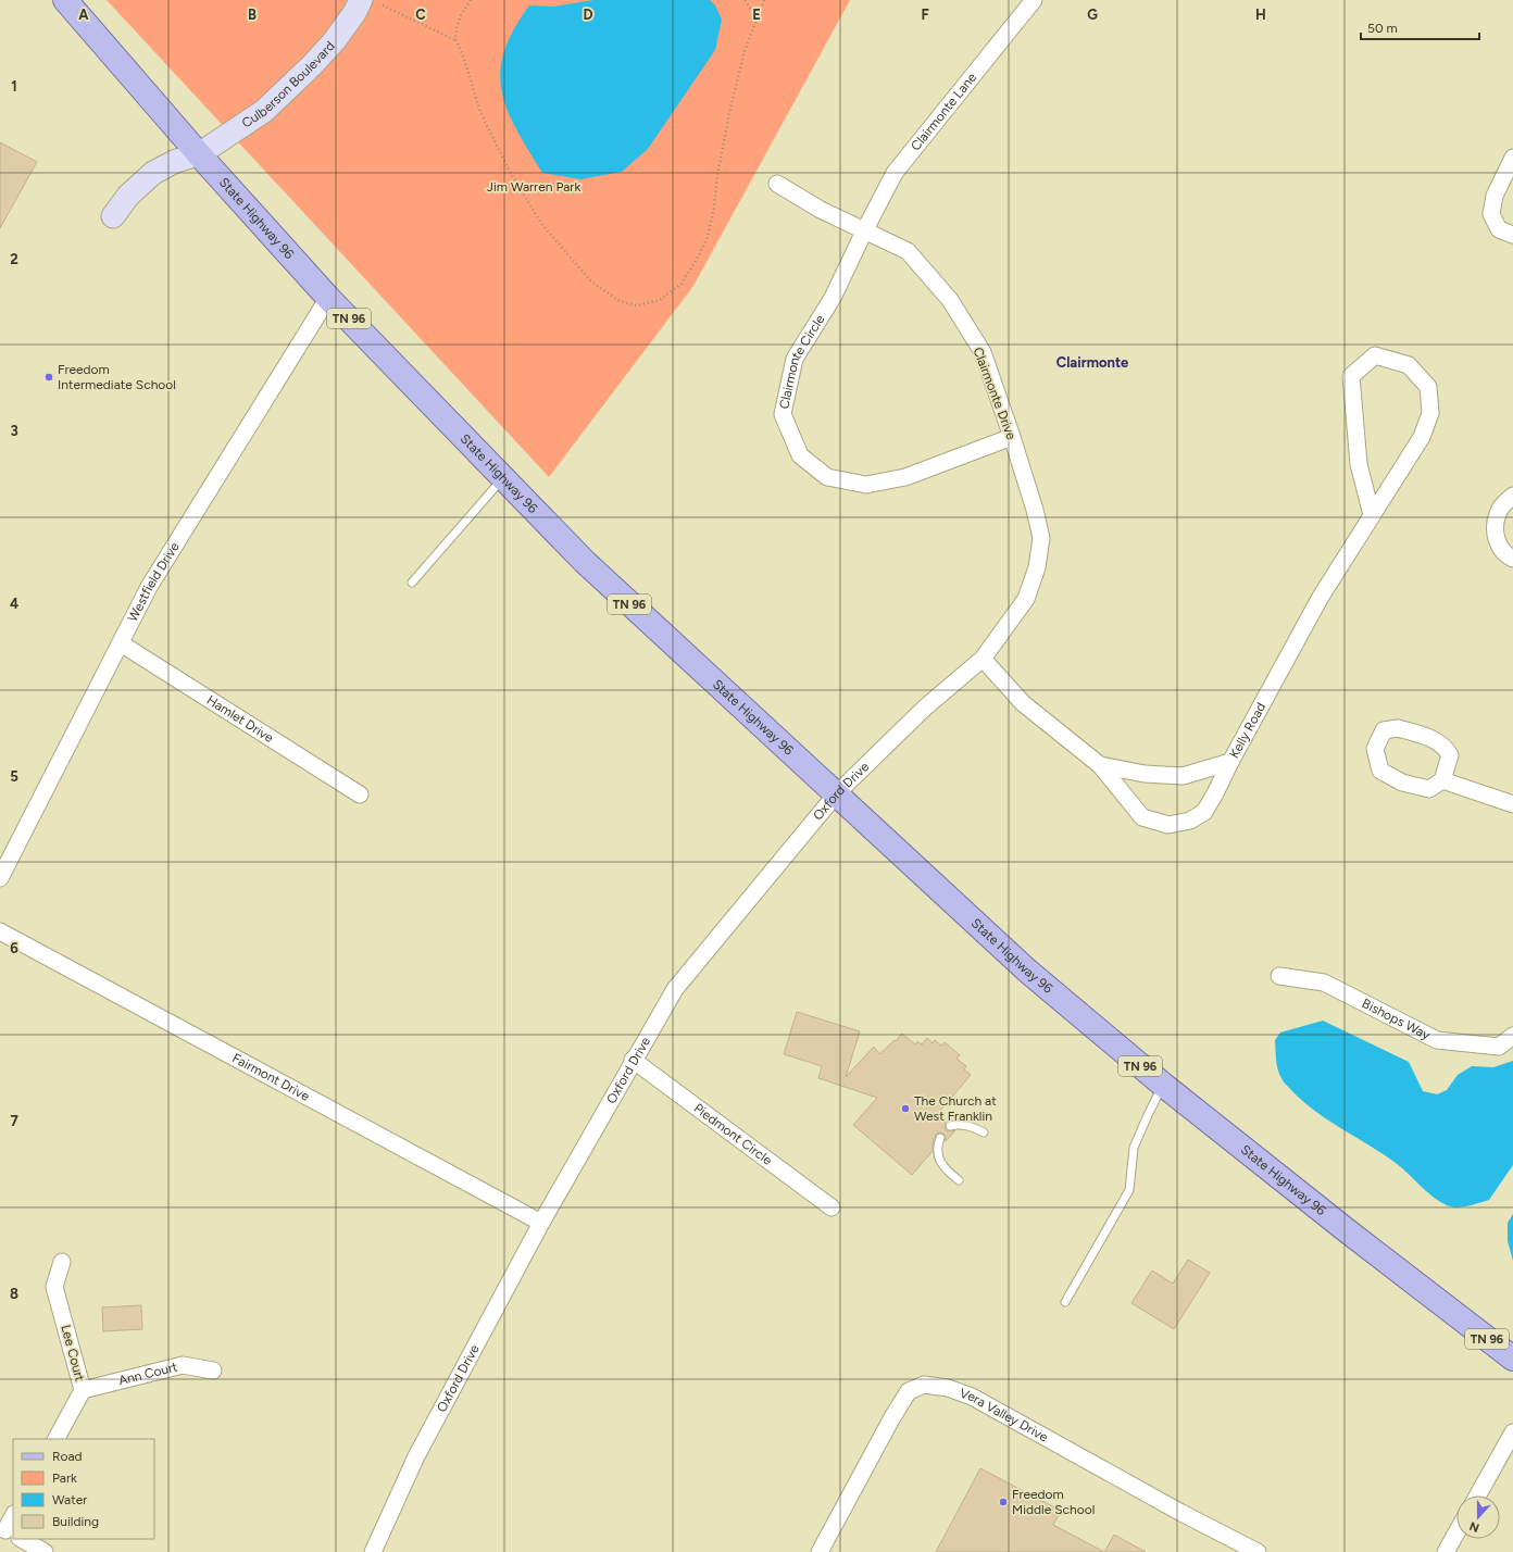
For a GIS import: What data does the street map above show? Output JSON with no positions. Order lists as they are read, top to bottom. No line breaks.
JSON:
{"streets":{"main road":["State Highway 96","TN 96"],"street":["Culberson Boulevard","Clairmonte Lane","Clairmonte Circle","Clairmonte Drive","Westfield Drive","Hamlet Drive","Kelly Road","Oxford Drive","Bishops Way","Fairmont Drive","Piedmont Circle","Lee Court","Ann Court","Vera Valley Drive"]},"crossings":[["Culberson Boulevard","State Highway 96"],["Clairmonte Lane","Clairmonte Circle"],["Clairmonte Lane","Clairmonte Drive"],["State Highway 96","Westfield Drive"],["State Highway 96","Oxford Drive"],["Clairmonte Circle","Clairmonte Drive"],["Clairmonte Drive","Kelly Road"],["Clairmonte Drive","Oxford Drive"],["Westfield Drive","Hamlet Drive"],["Kelly Road","Oxford Drive"],["Oxford Drive","Fairmont Drive"],["Oxford Drive","Piedmont Circle"],["Lee Court","Ann Court"]],"districts":["Clairmonte"],"parks":["Jim Warren Park"],"places":["Freedom Intermediate School","The Church at West Franklin","Freedom Middle School"],"legend":["Road","Park","Water","Building"],"scale_bar":"50 m","north":"bottom","grid":{"columns":["A","B","C","D","E","F","G","H"],"rows":["1","2","3","4","5","6","7","8"]}}
